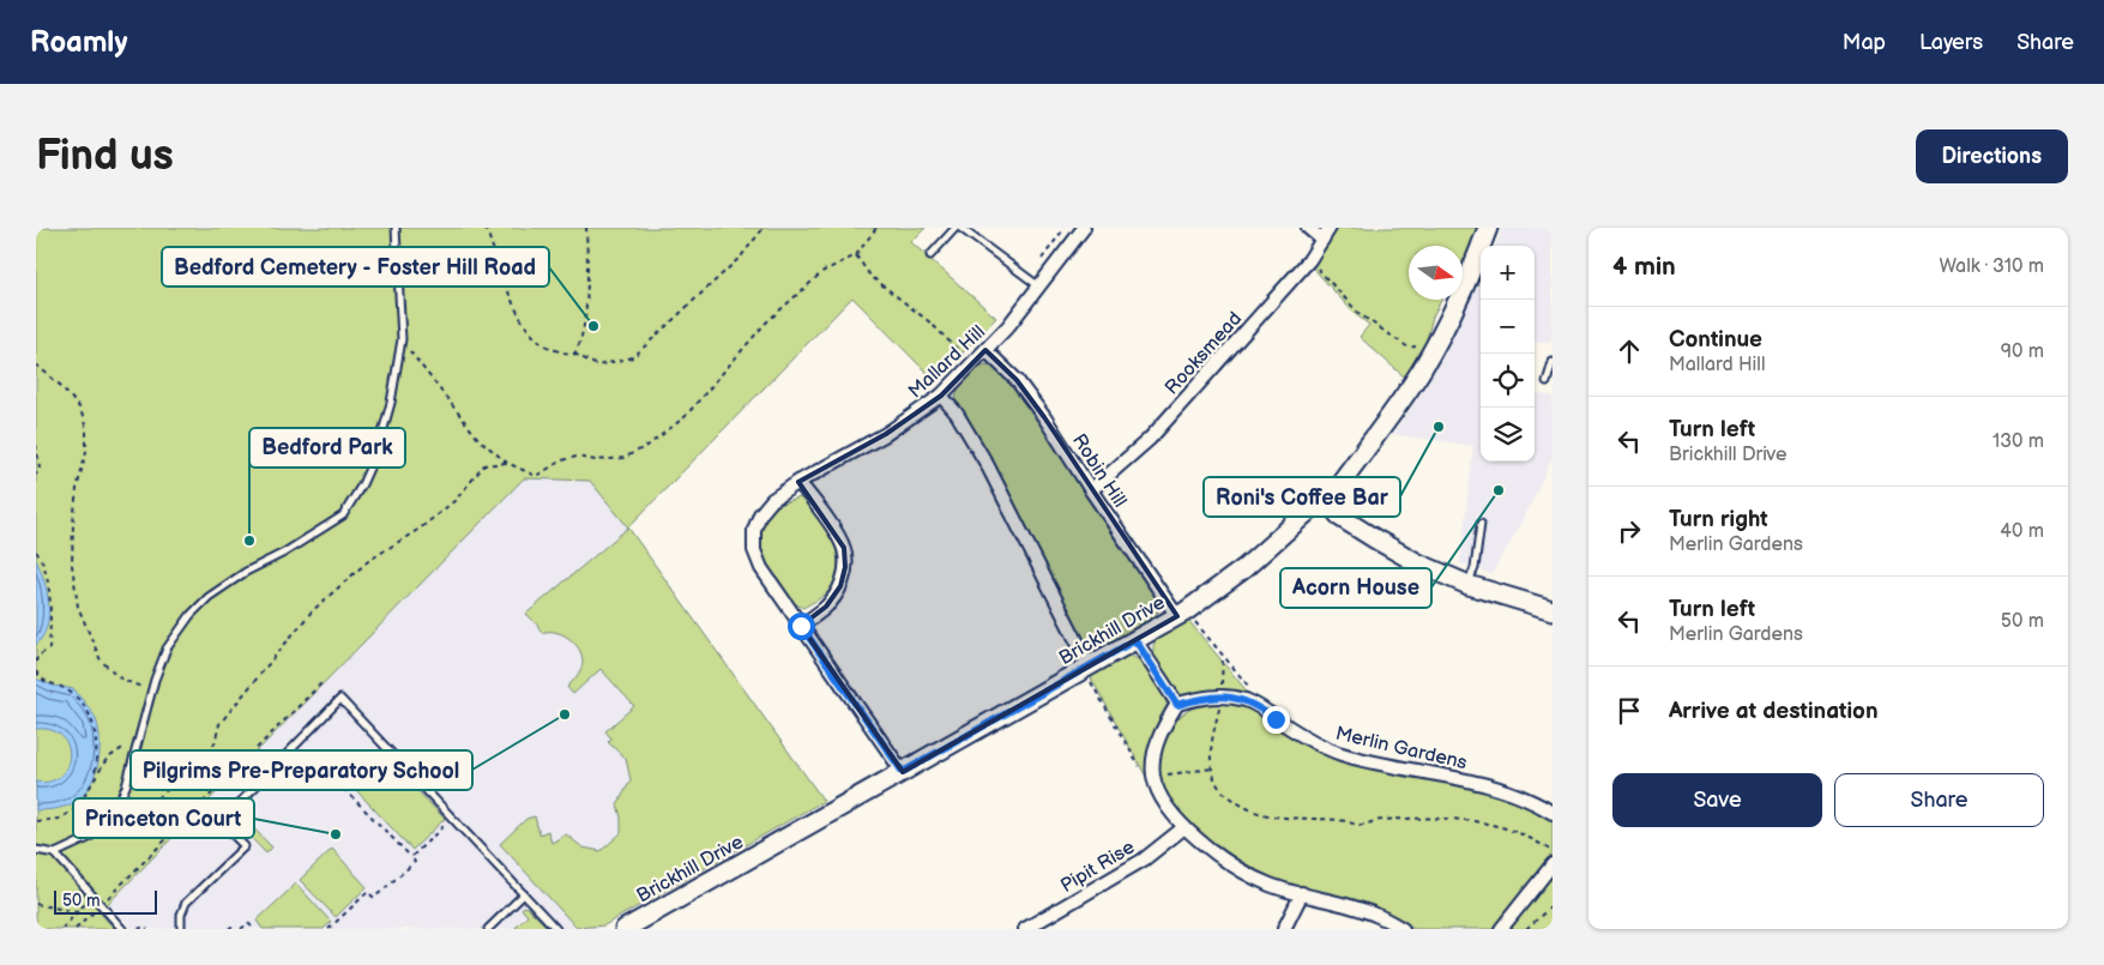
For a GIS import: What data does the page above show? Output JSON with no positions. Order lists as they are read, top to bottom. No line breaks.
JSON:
{"streets":{"street":["Rooksmead","Mallard Hill","Robin Hill","Brickhill Drive","Merlin Gardens","Pipit Rise"]},"crossings":[["Rooksmead","Robin Hill"],["Mallard Hill","Robin Hill"],["Mallard Hill","Brickhill Drive"],["Robin Hill","Brickhill Drive"]],"places":["Bedford Cemetery - Foster Hill Road","Roni's Coffee Bar","Acorn House","Bedford Park","Pilgrims Pre-Preparatory School","Princeton Court"],"scale_bar":"50 m","north":"right","page":{"header":"Roamly","nav":["Map","Layers","Share"],"buttons":["Directions",["Save","Share"]],"title":"Find us","heading":["4 min","Walk · 310 m"],"map_buttons":["+","−"],"list":[["Continue","Mallard Hill","90 m"],["Turn left","Brickhill Drive","130 m"],["Turn right","Merlin Gardens","40 m"],["Turn left","Merlin Gardens","50 m"],"Arrive at destination"],"scale":"50 m"}}
